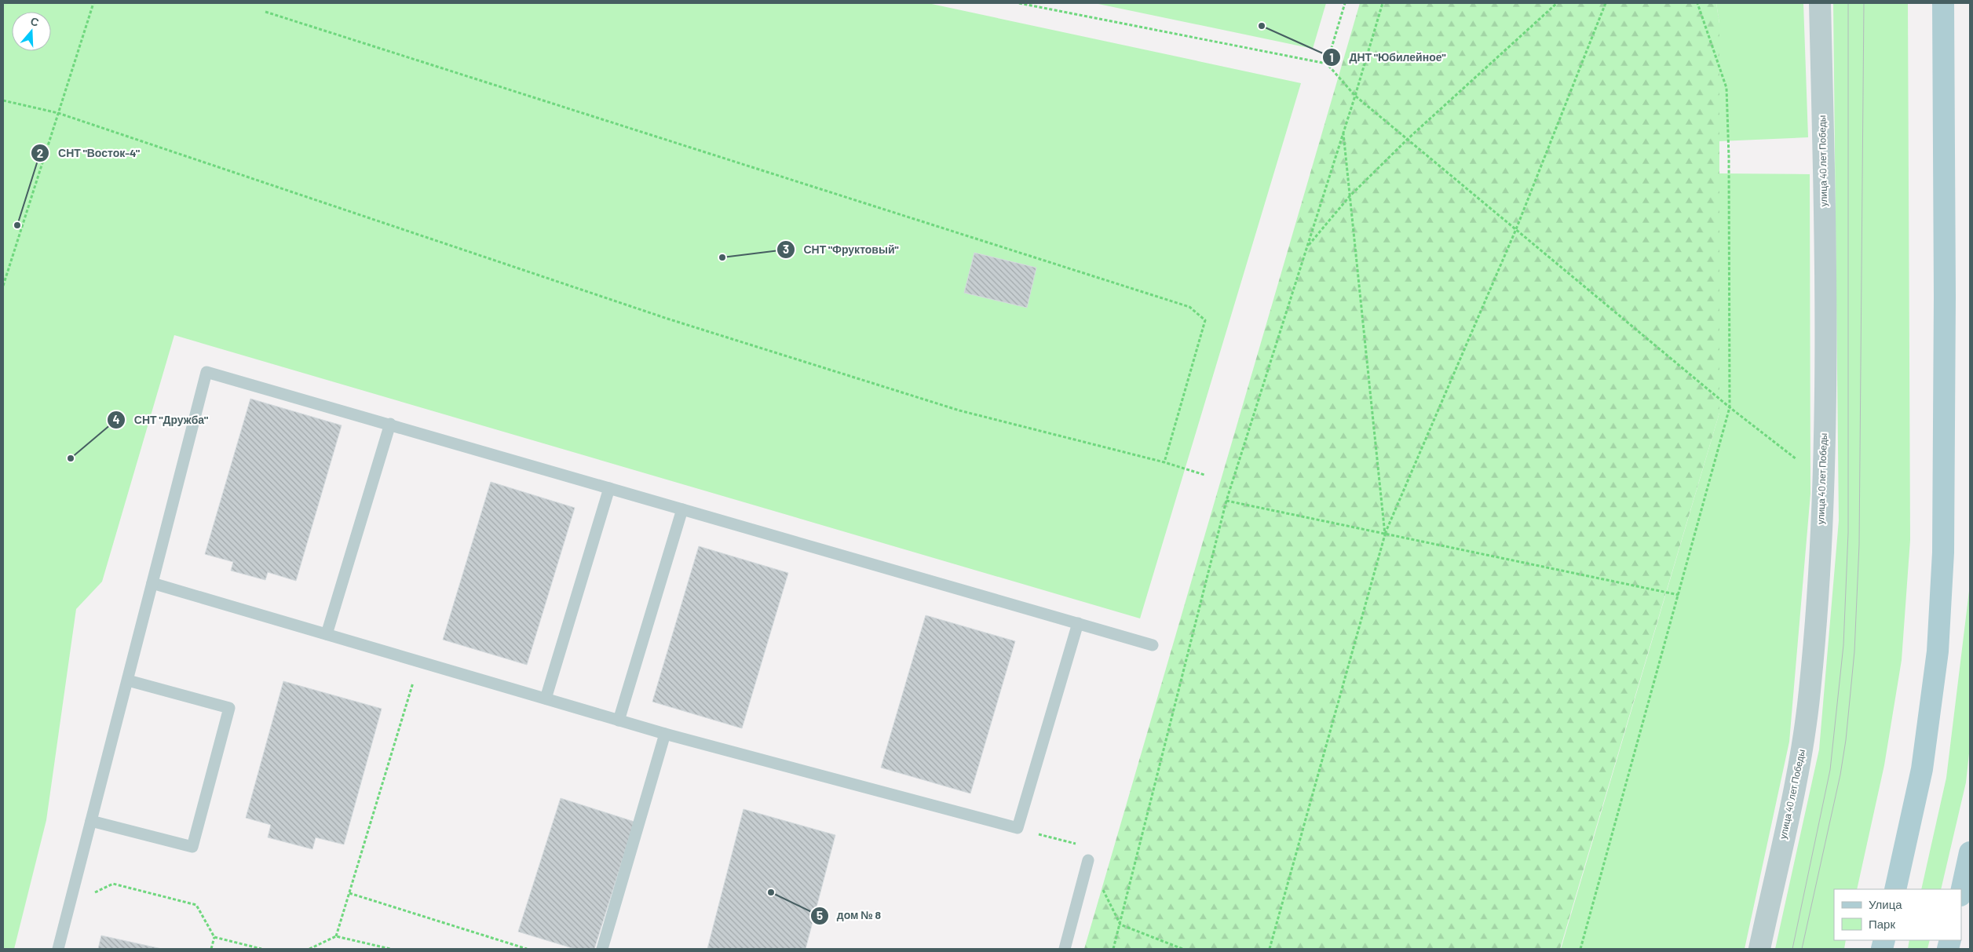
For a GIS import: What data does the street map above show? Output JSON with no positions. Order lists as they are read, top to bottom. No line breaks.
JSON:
{"streets":{"street":["улица 40 лет Победы"]},"places":["ДНТ \"Юбилейное\"","СНТ \"Восток-4\"","СНТ \"Фруктовый\"","СНТ \"Дружба\"","дом № 8"],"legend":["Улица","Парк"],"north":"top"}
